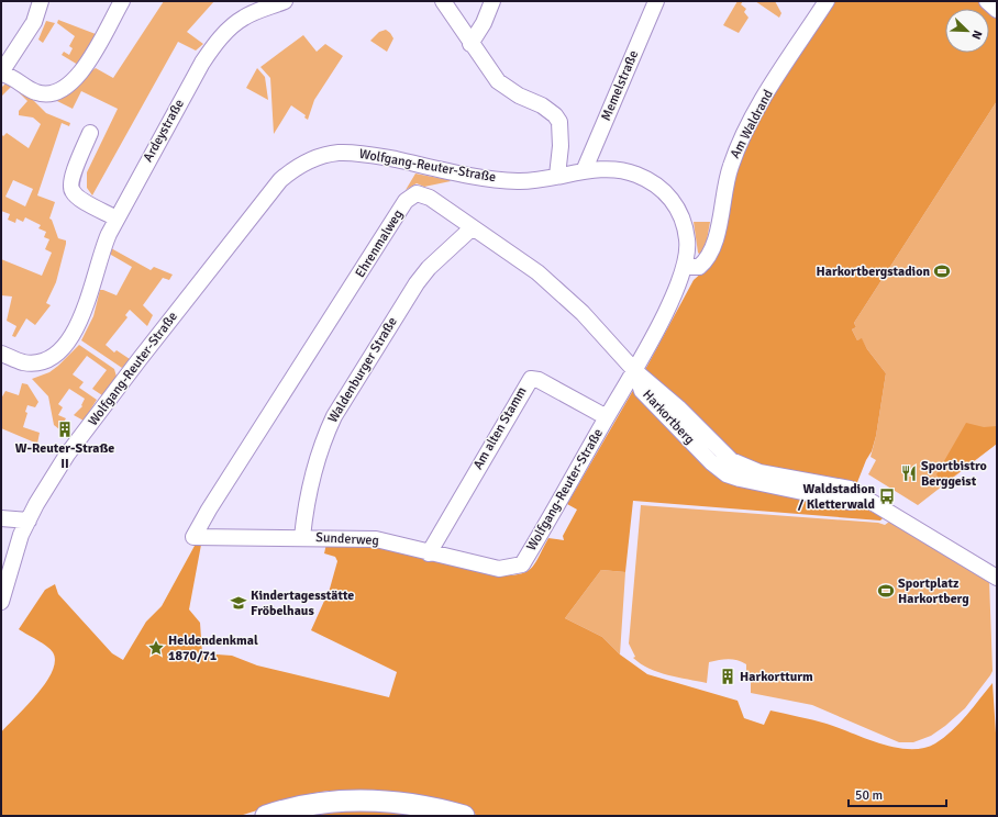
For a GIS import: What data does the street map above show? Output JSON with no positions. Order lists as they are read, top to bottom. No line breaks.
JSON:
{"streets":{"street":["Memelstraße","Am Waldrand","Ardeystraße","Wolfgang-Reuter-Straße","Ehrenmalweg","Waldenburger Straße","Harkortberg","Am alten Stamm","Sunderweg"]},"crossings":[["Memelstraße","Wolfgang-Reuter-Straße"],["Am Waldrand","Wolfgang-Reuter-Straße"],["Wolfgang-Reuter-Straße","Ehrenmalweg"],["Wolfgang-Reuter-Straße","Harkortberg"],["Wolfgang-Reuter-Straße","Am alten Stamm"],["Wolfgang-Reuter-Straße","Sunderweg"],["Ehrenmalweg","Waldenburger Straße"],["Ehrenmalweg","Harkortberg"],["Ehrenmalweg","Sunderweg"],["Waldenburger Straße","Sunderweg"],["Am alten Stamm","Sunderweg"]],"places":{"sports":["Harkortbergstadion","Sportplatz Harkortberg"],"building":["W-Reuter-Straße II","Harkortturm"],"restaurant":["Sportbistro Berggeist"],"bus stop":["Waldstadion / Kletterwald"],"school or university":["Kindertagesstätte Fröbelhaus"],"place":["Heldendenkmal 1870/71"]},"scale_bar":"50 m","north":"bottom right"}
